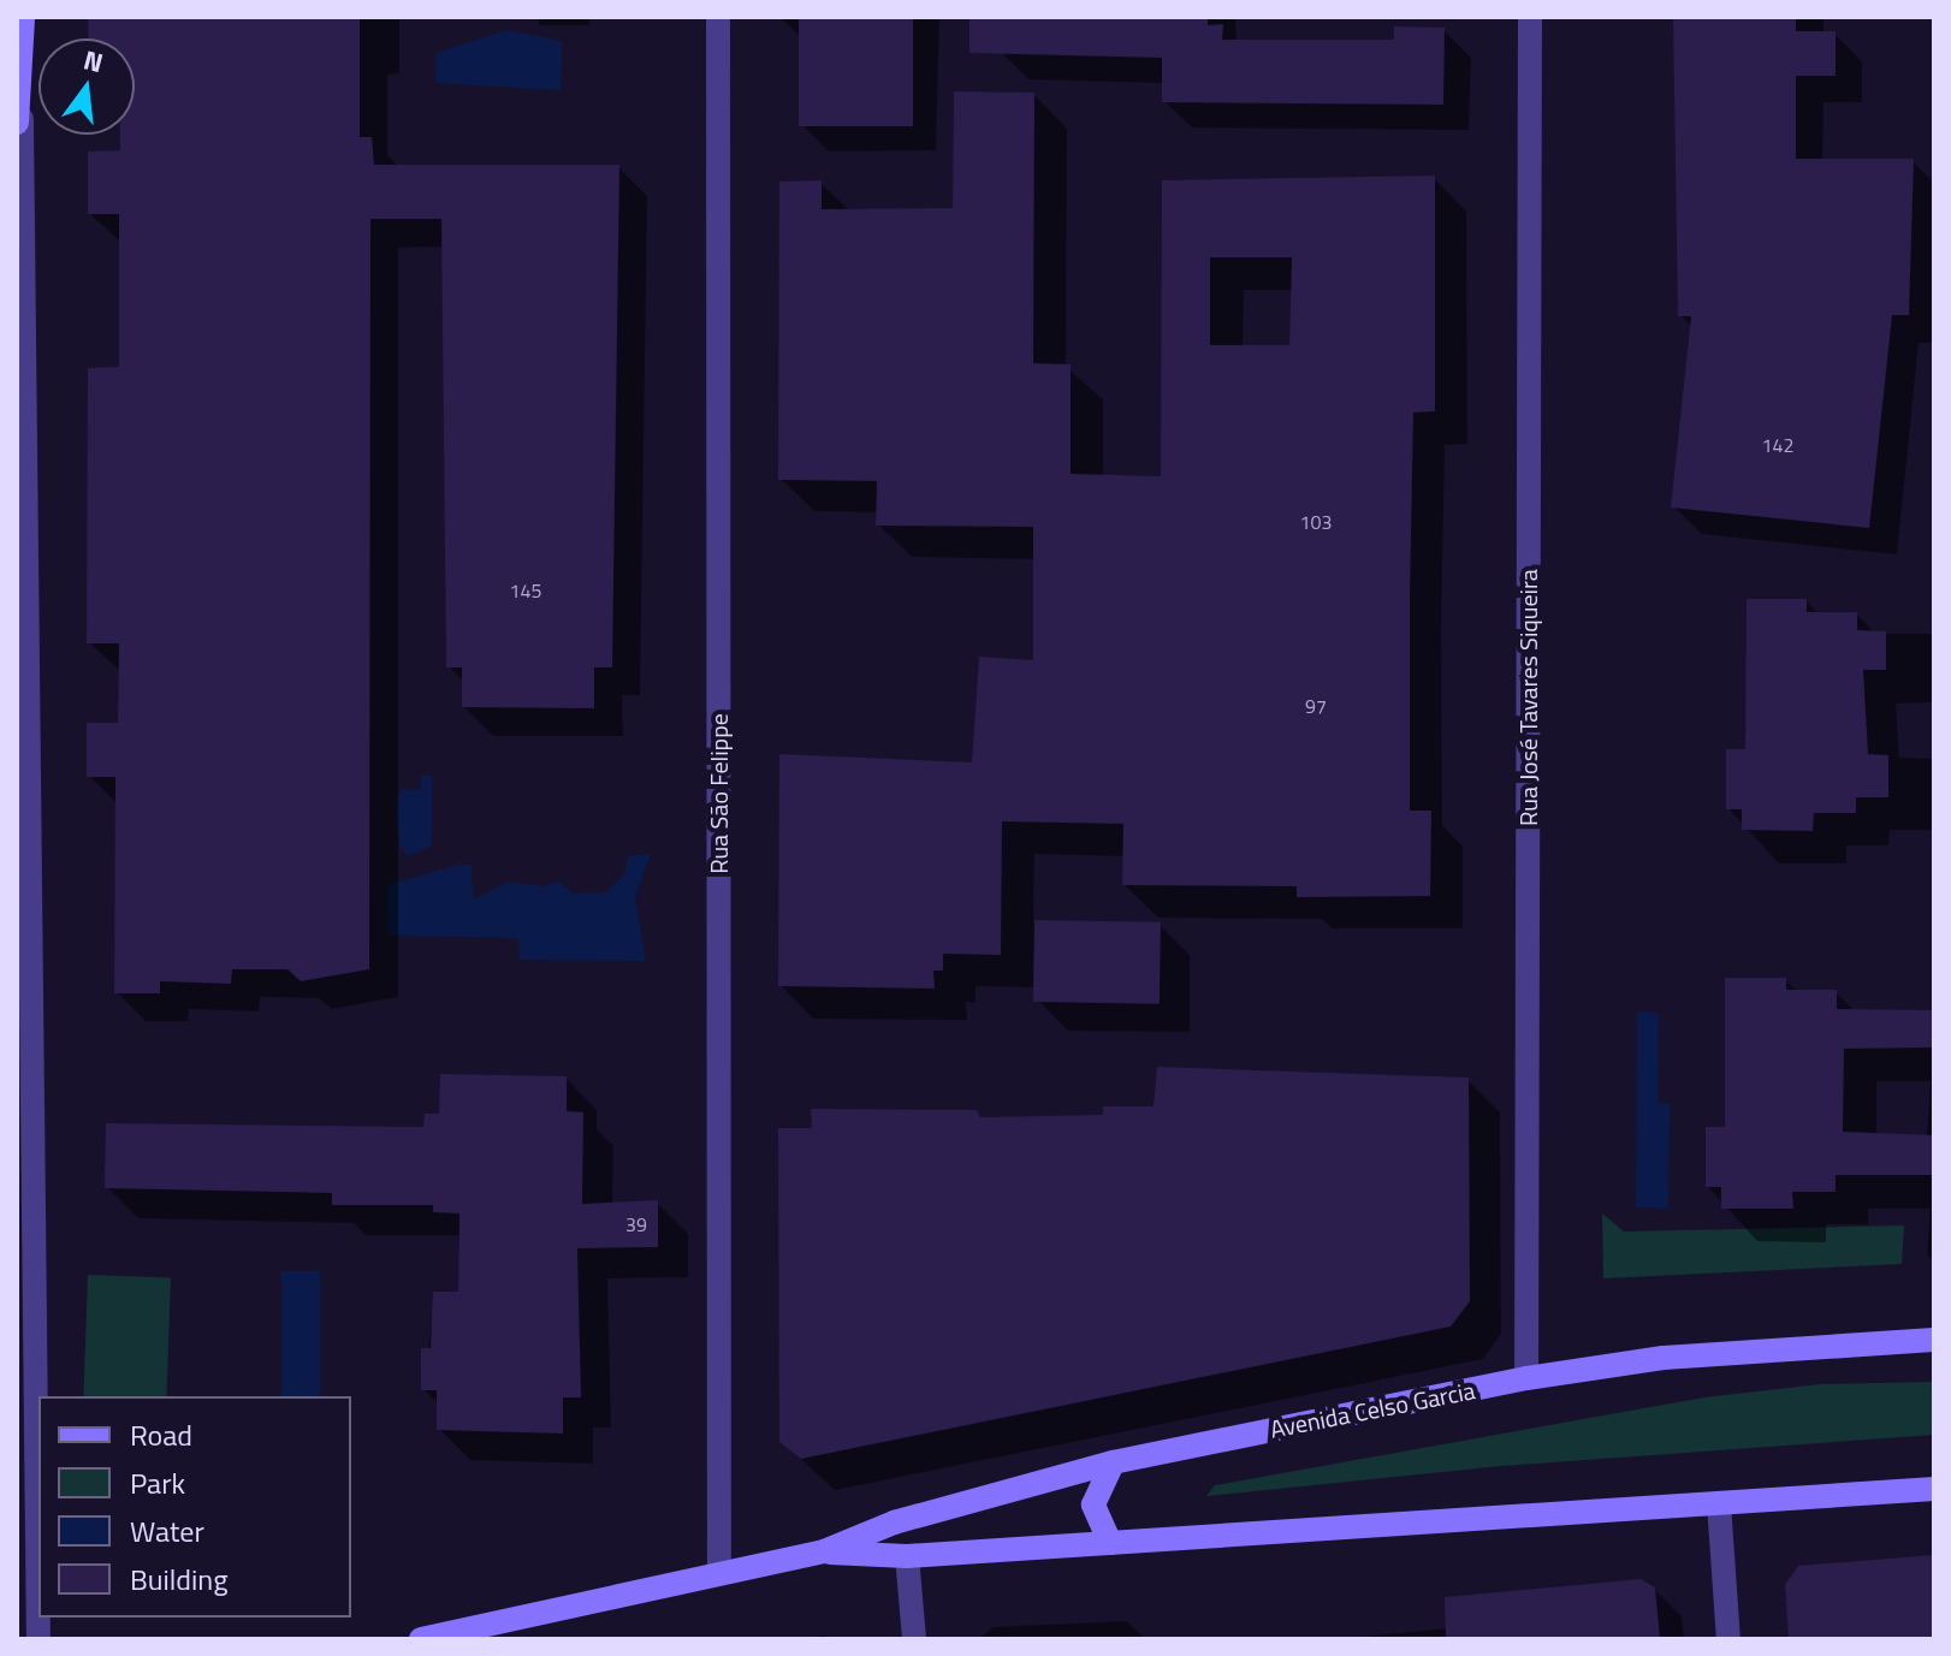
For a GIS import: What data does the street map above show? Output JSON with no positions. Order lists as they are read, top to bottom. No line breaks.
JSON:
{"streets":{"main road":["Avenida Celso Garcia"],"street":["Rua José Tavares Siqueira","Rua São Felippe"]},"crossings":[["Rua José Tavares Siqueira","Avenida Celso Garcia"],["Rua São Felippe","Avenida Celso Garcia"]],"house_numbers":["142","103","145","97","39"],"legend":["Road","Park","Water","Building"],"north":"top"}
